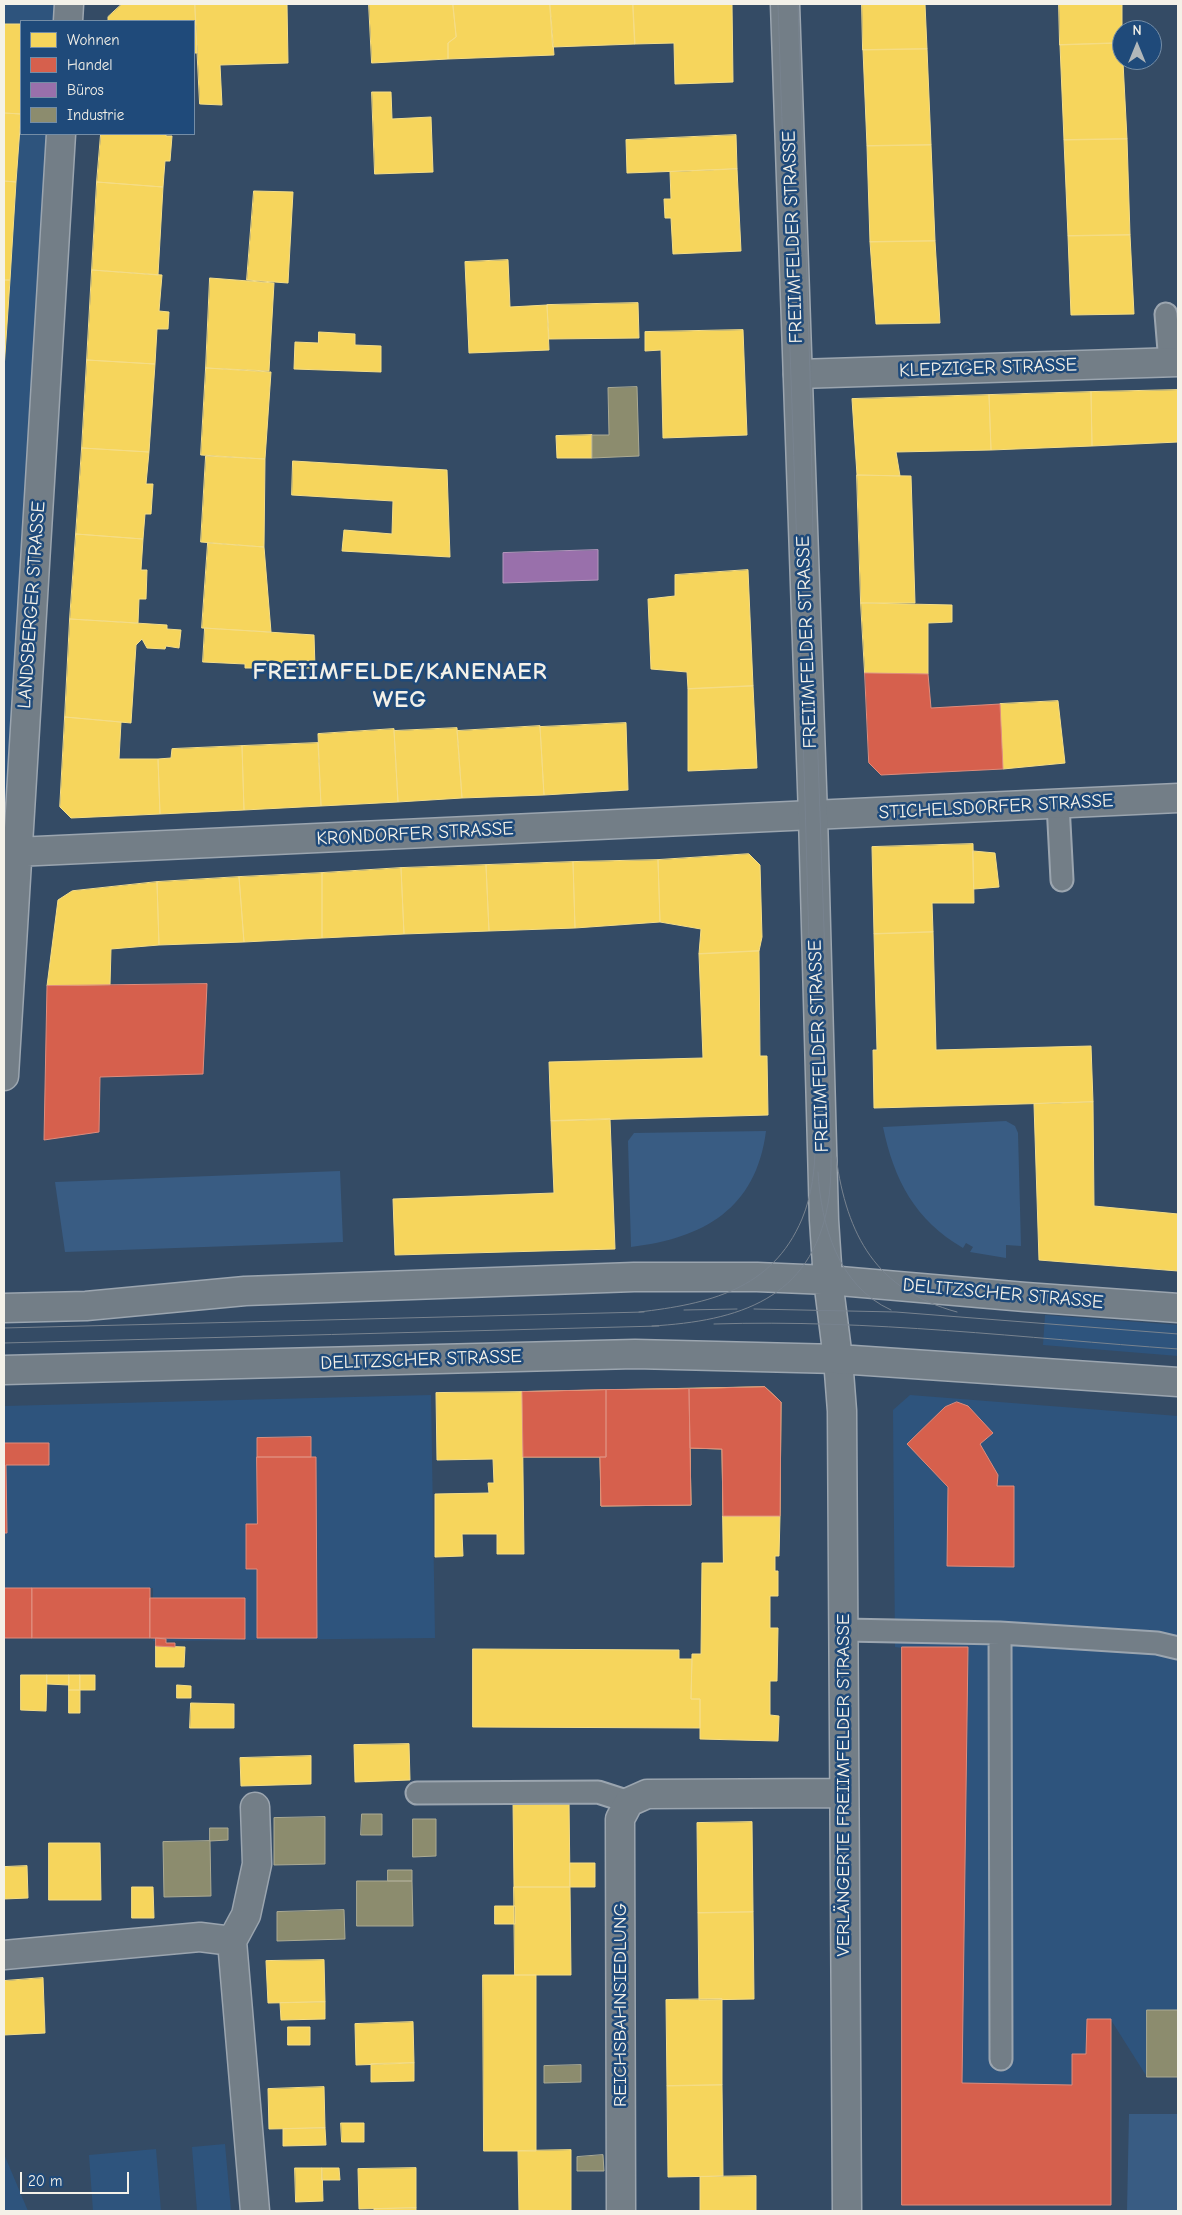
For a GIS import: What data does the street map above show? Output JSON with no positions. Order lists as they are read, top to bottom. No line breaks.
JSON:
{"streets":{"street":["FREIIMFELDER STRASSE","KLEPZIGER STRASSE","LANDSBERGER STRASSE","STICHELSDORFER STRASSE","KRONDORFER STRASSE","DELITZSCHER STRASSE","VERLÄNGERTE FREIIMFELDER STRASSE","REICHSBAHNSIEDLUNG"]},"crossings":[["FREIIMFELDER STRASSE","KLEPZIGER STRASSE"],["FREIIMFELDER STRASSE","STICHELSDORFER STRASSE"],["FREIIMFELDER STRASSE","KRONDORFER STRASSE"],["FREIIMFELDER STRASSE","DELITZSCHER STRASSE"],["LANDSBERGER STRASSE","KRONDORFER STRASSE"],["STICHELSDORFER STRASSE","KRONDORFER STRASSE"],["DELITZSCHER STRASSE","VERLÄNGERTE FREIIMFELDER STRASSE"]],"districts":["FREIIMFELDE/KANENAER WEG"],"legend":["Wohnen","Handel","Büros","Industrie"],"scale_bar":"20 m","north":"top"}
